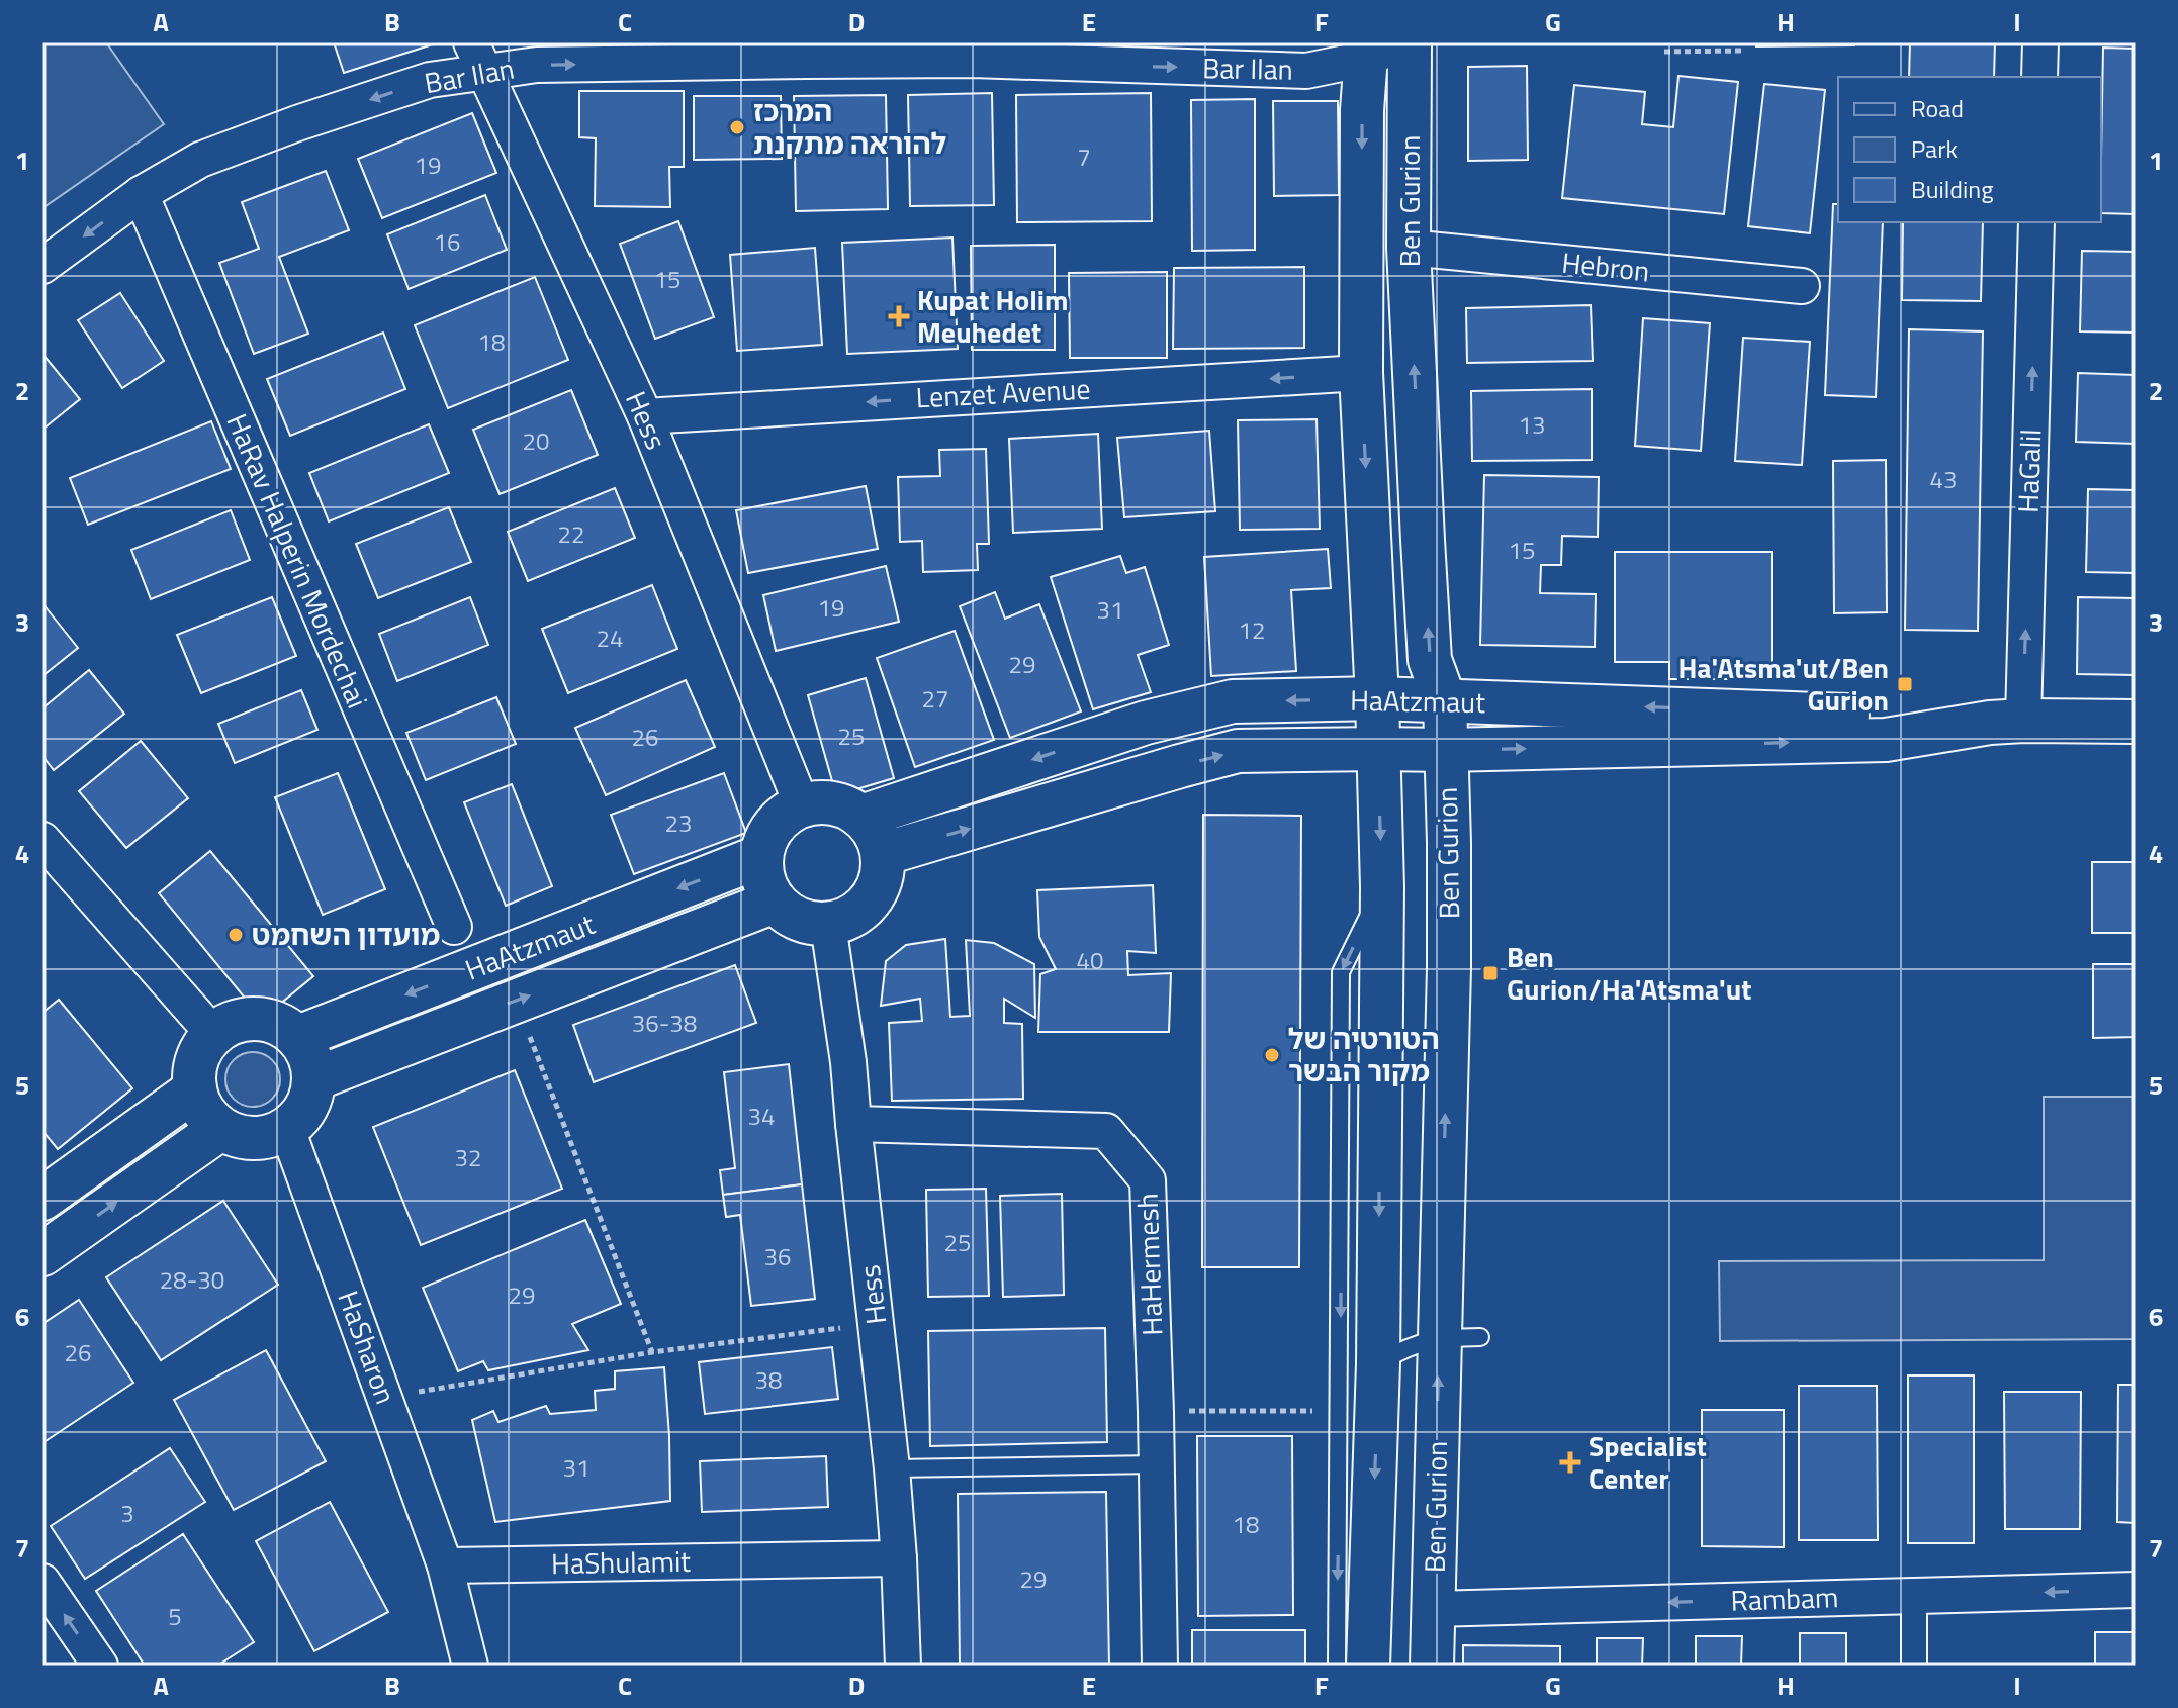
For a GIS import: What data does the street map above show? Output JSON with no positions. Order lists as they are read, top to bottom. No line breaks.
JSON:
{"streets":{"street":["Bar Ilan","Ben Gurion","Hebron","Lenzet Avenue","Hess","HaGalil","HaRav Halperin Mordechai","HaAtzmaut","HaHermesh","HaSharon","HaShulamit","Rambam"]},"crossings":[["Bar Ilan","Ben Gurion"],["Bar Ilan","Hess"],["Bar Ilan","HaRav Halperin Mordechai"],["Ben Gurion","Hebron"],["Ben Gurion","Lenzet Avenue"],["Ben Gurion","HaAtzmaut"],["Ben Gurion","Rambam"],["Lenzet Avenue","Hess"],["Hess","HaAtzmaut"],["Hess","HaHermesh"],["Hess","HaShulamit"],["HaGalil","HaAtzmaut"],["HaAtzmaut","HaSharon"],["HaSharon","HaShulamit"]],"one_way":["Lenzet Avenue","HaGalil","Rambam"],"places":{"other":["המרכז להוראה מתקנת","מועדון השחמט","הטורטיה של מקור הבשר"],"health":["Kupat Holim Meuhedet","Specialist Center"],"transit":["Ha'Atsma'ut/Ben Gurion","Ben Gurion/Ha'Atsma'ut"]},"house_numbers":["7","19","16","15","18","13","20","43","22","15","19","31","12","24","29","27","25","26","23","40","36-38","34","32","25","36","28-30","29","26","38","31","3","18","29","5"],"legend":["Road","Park","Building"],"grid":{"columns":["A","B","C","D","E","F","G","H","I"],"rows":["1","2","3","4","5","6","7"]}}
